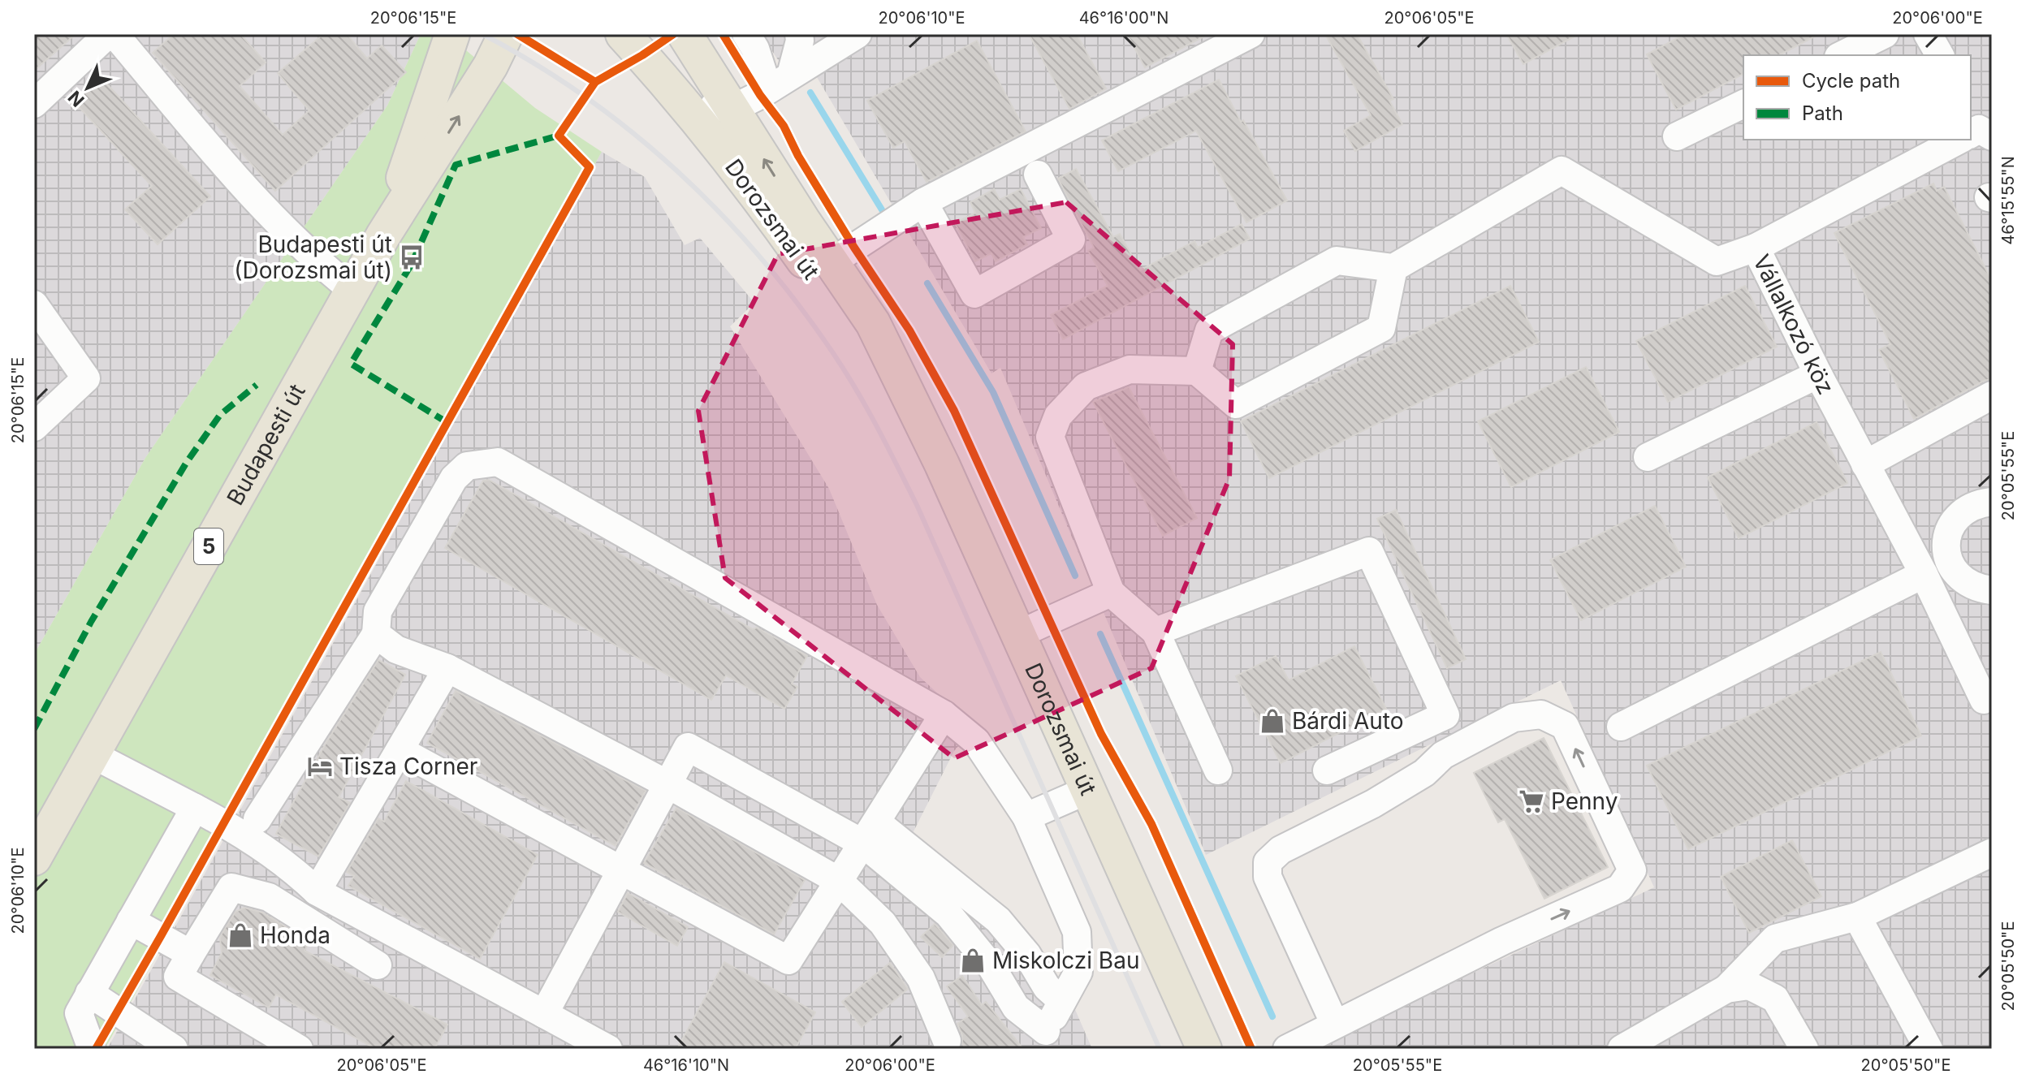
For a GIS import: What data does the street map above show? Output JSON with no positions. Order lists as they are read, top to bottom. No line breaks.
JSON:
{"streets":{"main road":["Dorozsmai út","Budapesti út","5"],"lane":["Vállalkozó köz"]},"places":{"bus stop":["Budapesti út (Dorozsmai út)"],"shop":["Bárdi Auto","Honda","Miskolczi Bau"],"hotel":["Tisza Corner"],"supermarket":["Penny"]},"legend":["Cycle path","Path"],"north":"bottom left","coordinates":["20°06'15\"E","20°06'10\"E","46°16'00\"N","20°06'05\"E","20°06'00\"E","46°15'55\"N","20°05'55\"E","20°05'50\"E","46°16'10\"N"]}
